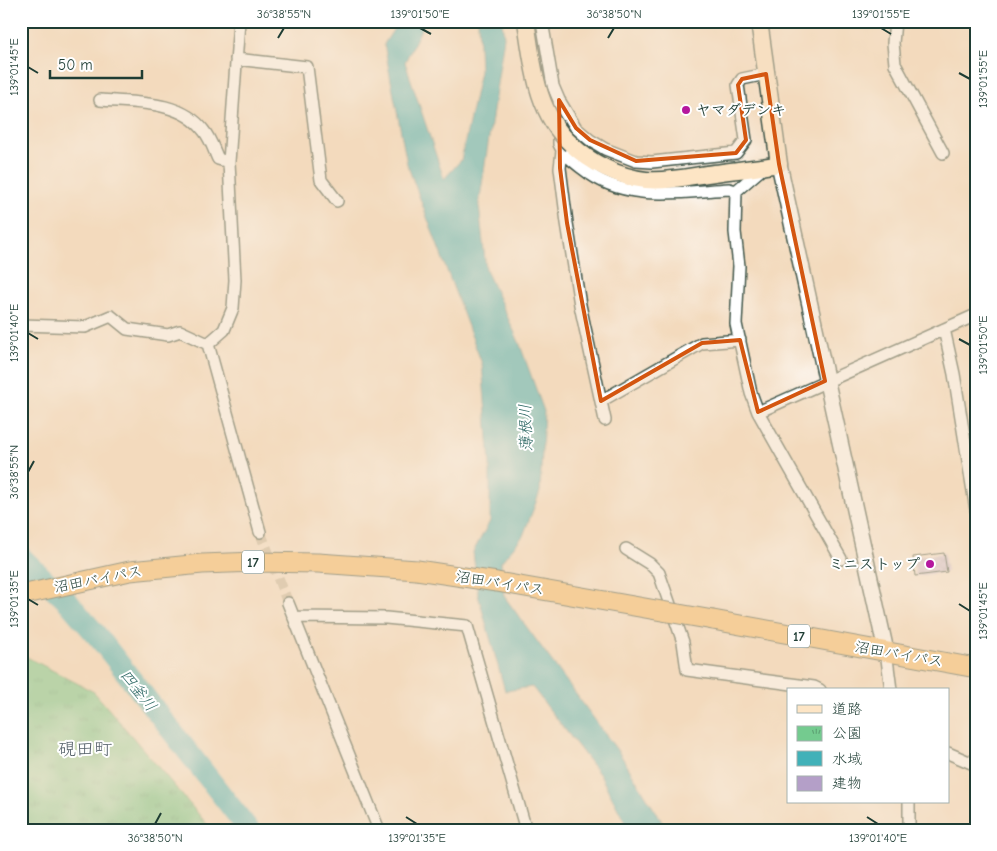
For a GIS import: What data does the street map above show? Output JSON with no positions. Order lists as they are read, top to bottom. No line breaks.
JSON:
{"streets":{"highway":["17","沼田バイパス"]},"districts":["硯田町"],"water":["薄根川","四釜川"],"places":["ヤマダデンキ","ミニストップ"],"legend":["道路","公園","水域","建物"],"scale_bar":"50 m","coordinates":["36°38'55\"N","139°01'50\"E","36°38'50\"N","139°01'55\"E","139°01'45\"E","139°01'40\"E","139°01'35\"E"]}
